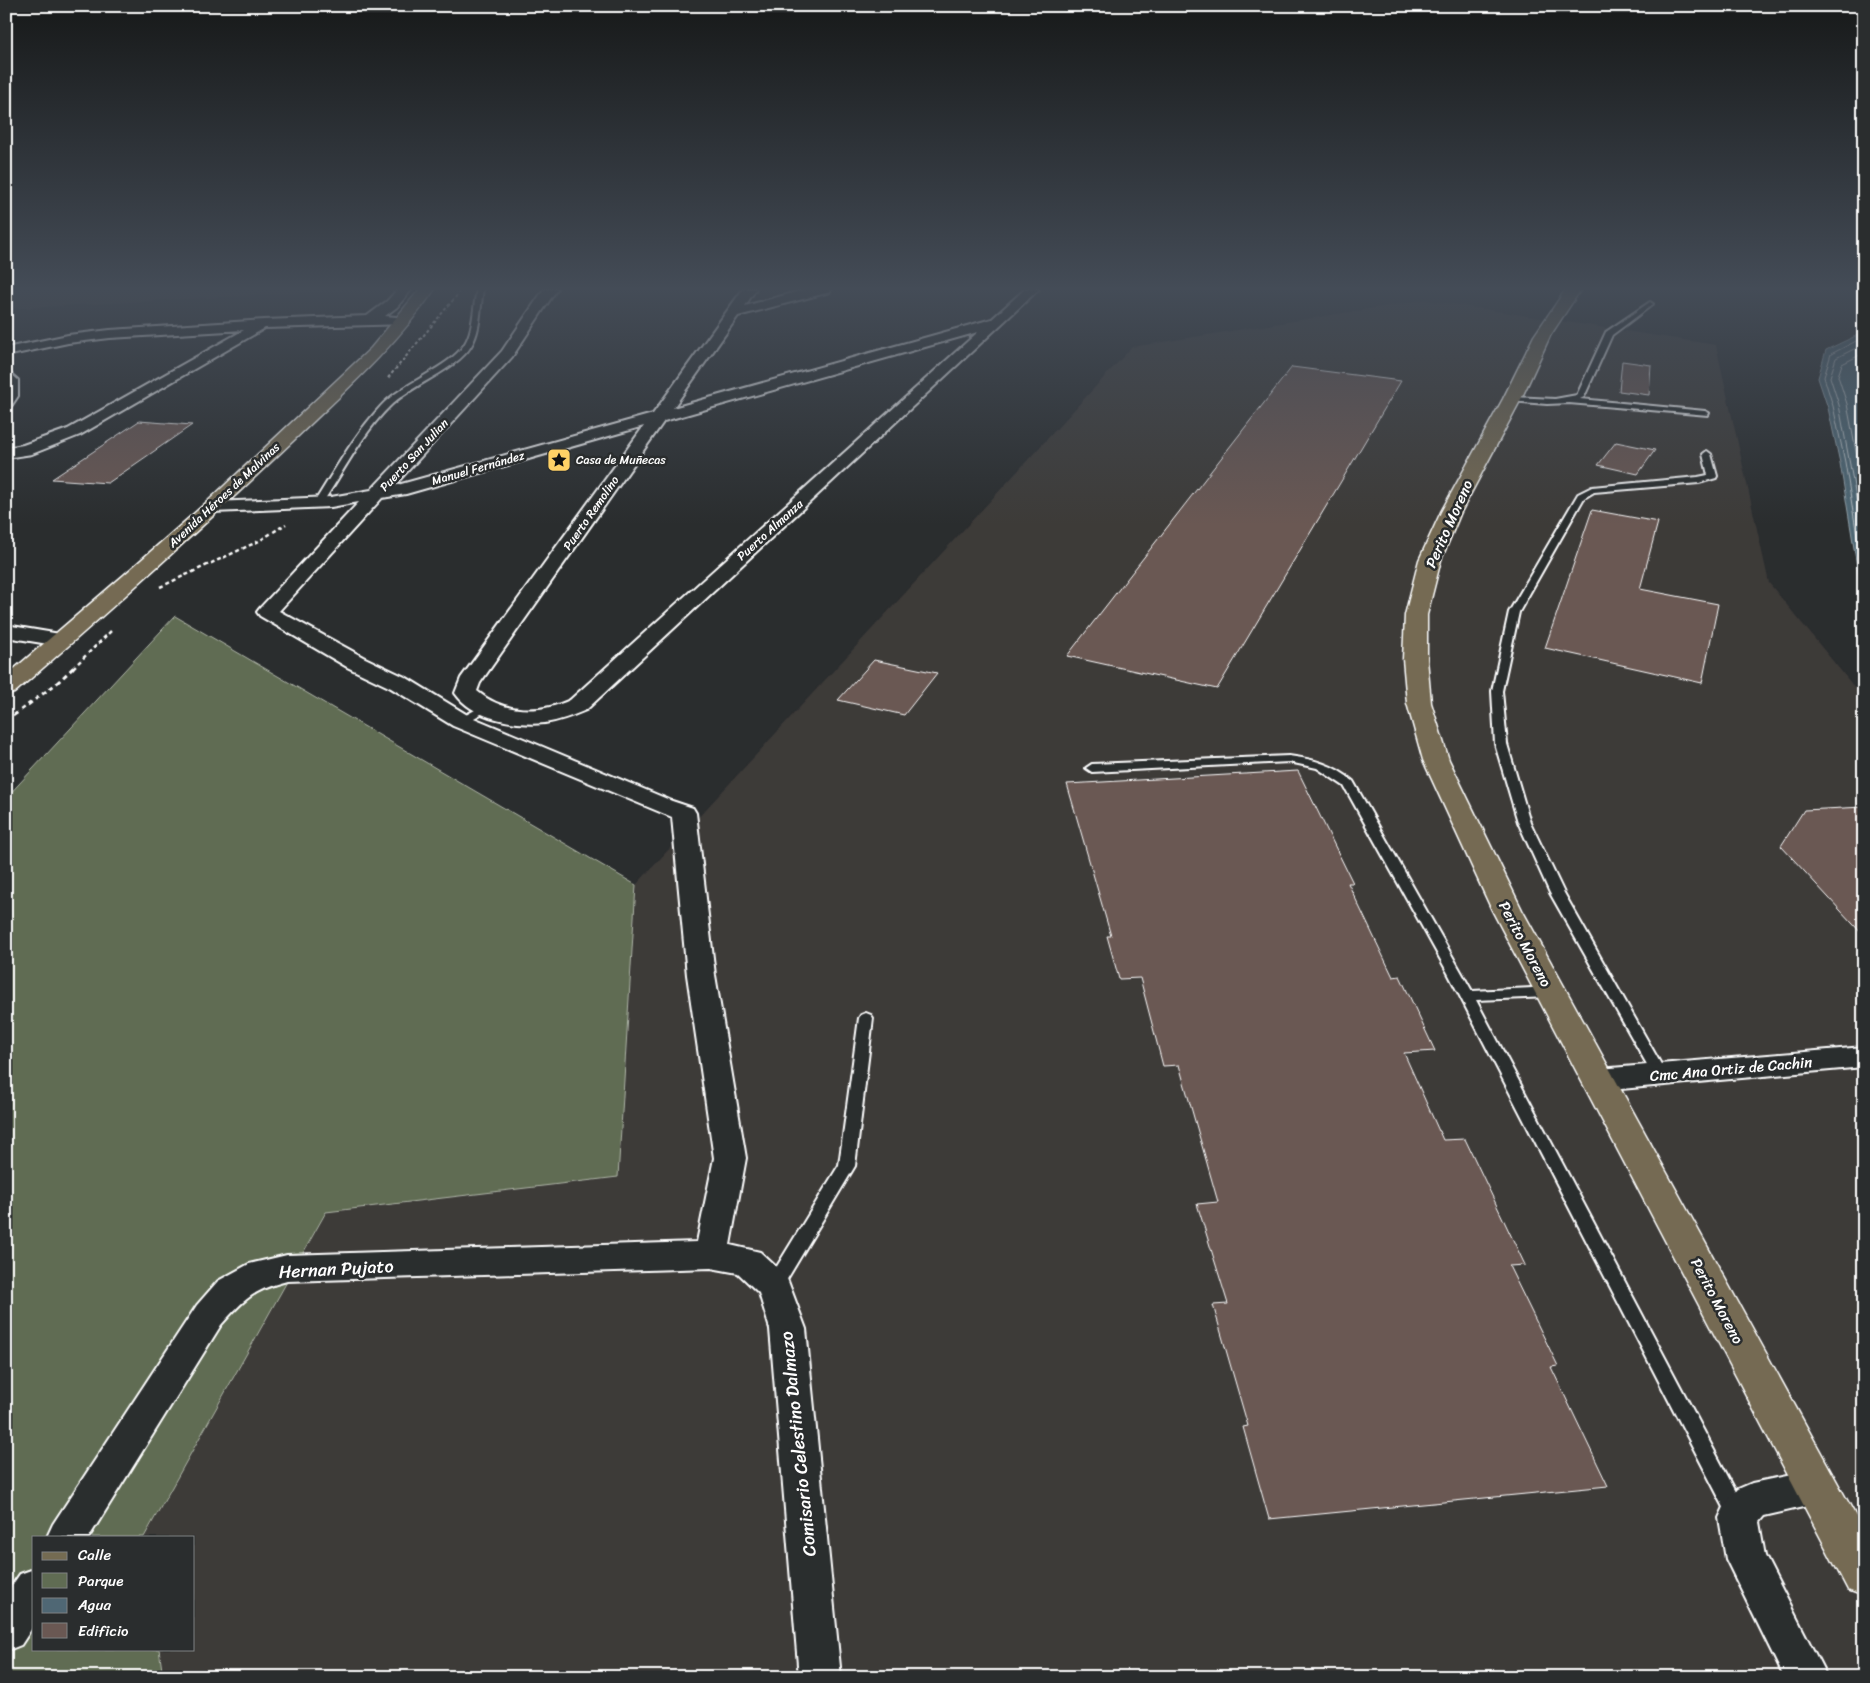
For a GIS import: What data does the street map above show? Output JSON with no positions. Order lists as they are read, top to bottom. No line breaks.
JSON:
{"streets":{"main road":["Avenida Héroes de Malvinas","Perito Moreno"],"street":["Puerto San Julian","Manuel Fernández","Puerto Remolino","Puerto Almanza","Cmc Ana Ortiz de Cachin","Hernan Pujato","Comisario Celestino Dalmazo"]},"crossings":[["Puerto San Julian","Manuel Fernández"],["Manuel Fernández","Avenida Héroes de Malvinas"],["Manuel Fernández","Puerto Remolino"],["Puerto Remolino","Puerto Almanza"],["Perito Moreno","Cmc Ana Ortiz de Cachin"],["Hernan Pujato","Comisario Celestino Dalmazo"]],"places":{"place":["Casa de Muñecas"]},"legend":["Calle","Parque","Agua","Edificio"]}
